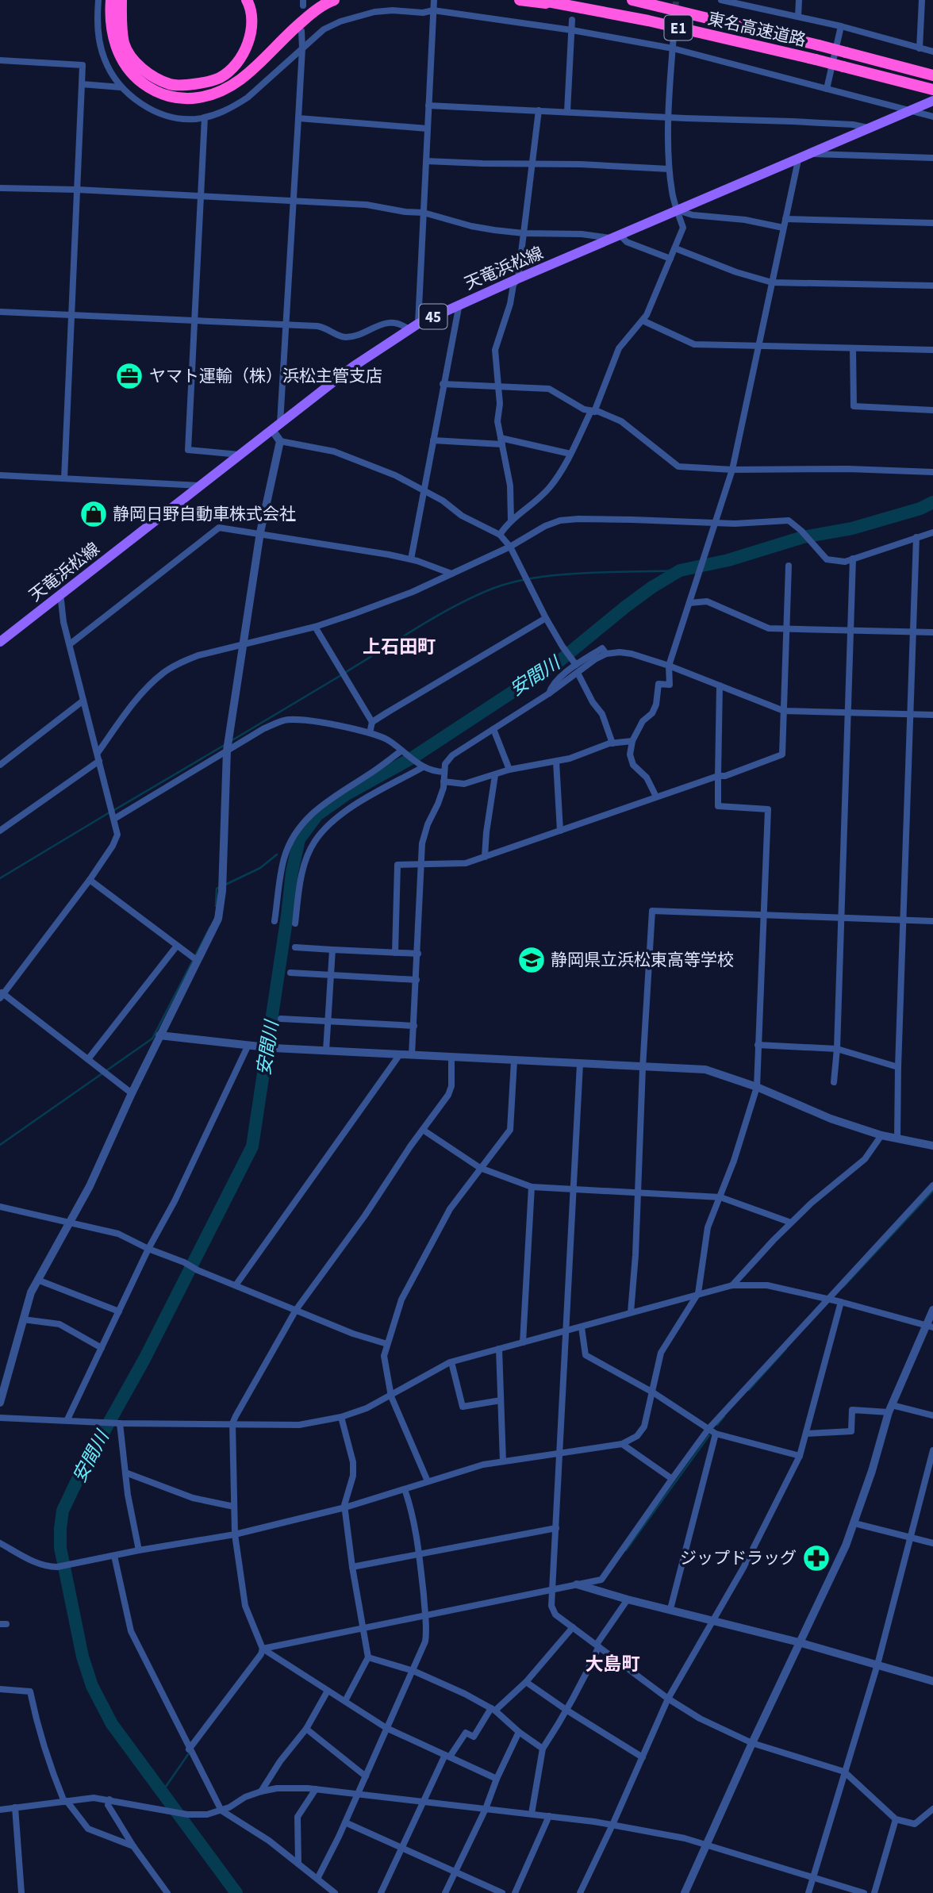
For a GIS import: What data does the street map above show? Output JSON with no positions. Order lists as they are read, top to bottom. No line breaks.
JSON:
{"streets":{"highway":["E1","東名高速道路"],"main road":["天竜浜松線","45"]},"districts":["上石田町","大島町"],"water":["安間川"],"places":{"office":["ヤマト運輸（株）浜松主管支店"],"shop":["静岡日野自動車株式会社"],"school or university":["静岡県立浜松東高等学校"],"pharmacy":["ジップドラッグ"]}}
